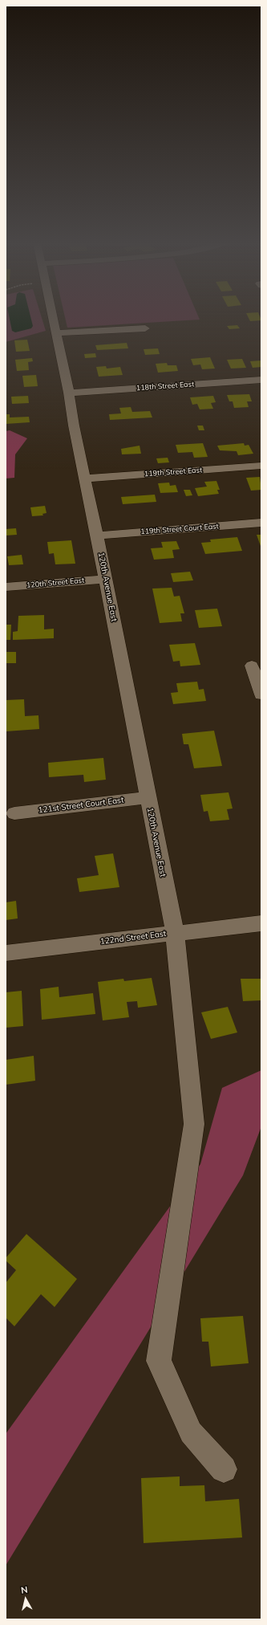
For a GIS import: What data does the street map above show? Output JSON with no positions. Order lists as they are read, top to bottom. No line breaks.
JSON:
{"streets":{"street":["118th Street East","119th Street East","119th Street Court East","120th Street East","120th Avenue East","121st Street Court East","122nd Street East"]},"crossings":[["118th Street East","120th Avenue East"],["119th Street East","120th Avenue East"],["119th Street Court East","120th Avenue East"],["120th Street East","120th Avenue East"],["120th Avenue East","121st Street Court East"],["120th Avenue East","122nd Street East"]],"north":"top"}
